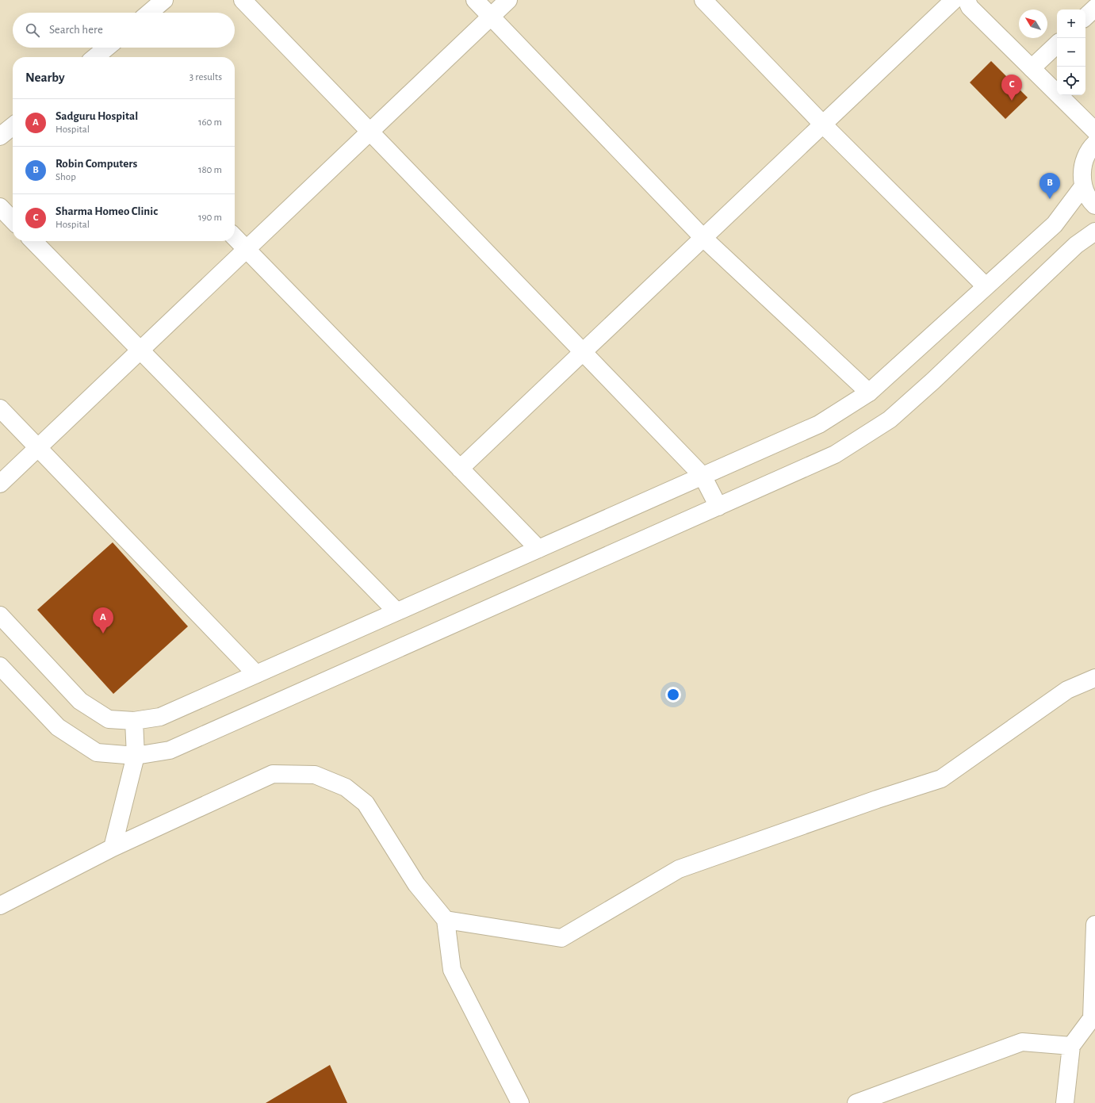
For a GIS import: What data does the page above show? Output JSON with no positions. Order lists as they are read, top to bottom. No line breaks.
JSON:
{"north":"top left","page":{"map_buttons":["+","−"],"search":"Search here","heading":["Nearby","3 results"],"pins":["C","B","A"],"list":[{"mark":"A","name":"Sadguru Hospital","note":"Hospital","value":"160 m"},{"mark":"B","name":"Robin Computers","note":"Shop","value":"180 m"},{"mark":"C","name":"Sharma Homeo Clinic","note":"Hospital","value":"190 m"}]}}
